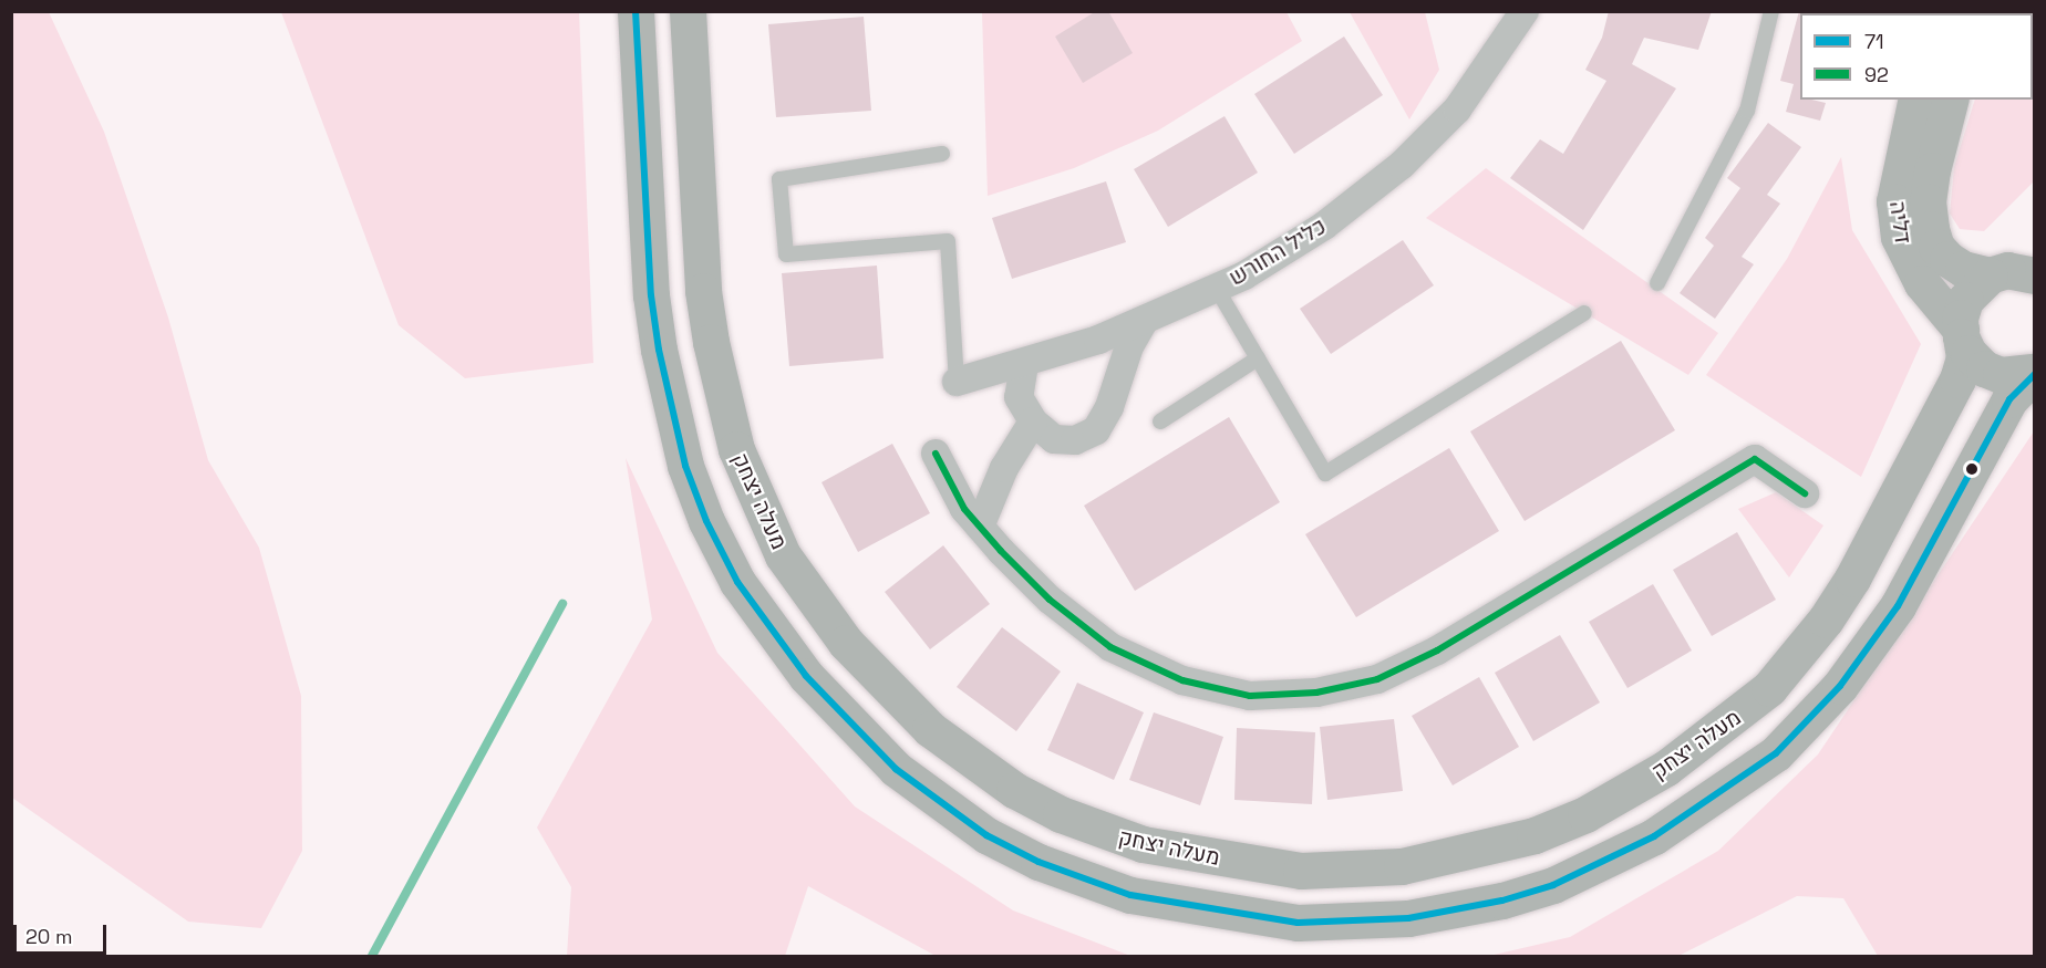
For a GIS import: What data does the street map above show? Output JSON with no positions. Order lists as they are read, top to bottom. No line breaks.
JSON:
{"streets":{"street":["דליה","כליל החורש","מעלה יצחק"]},"crossings":[["דליה","מעלה יצחק"]],"lines":["transit line 71","transit line 92"],"legend":["71","92"],"scale_bar":"20 m"}
